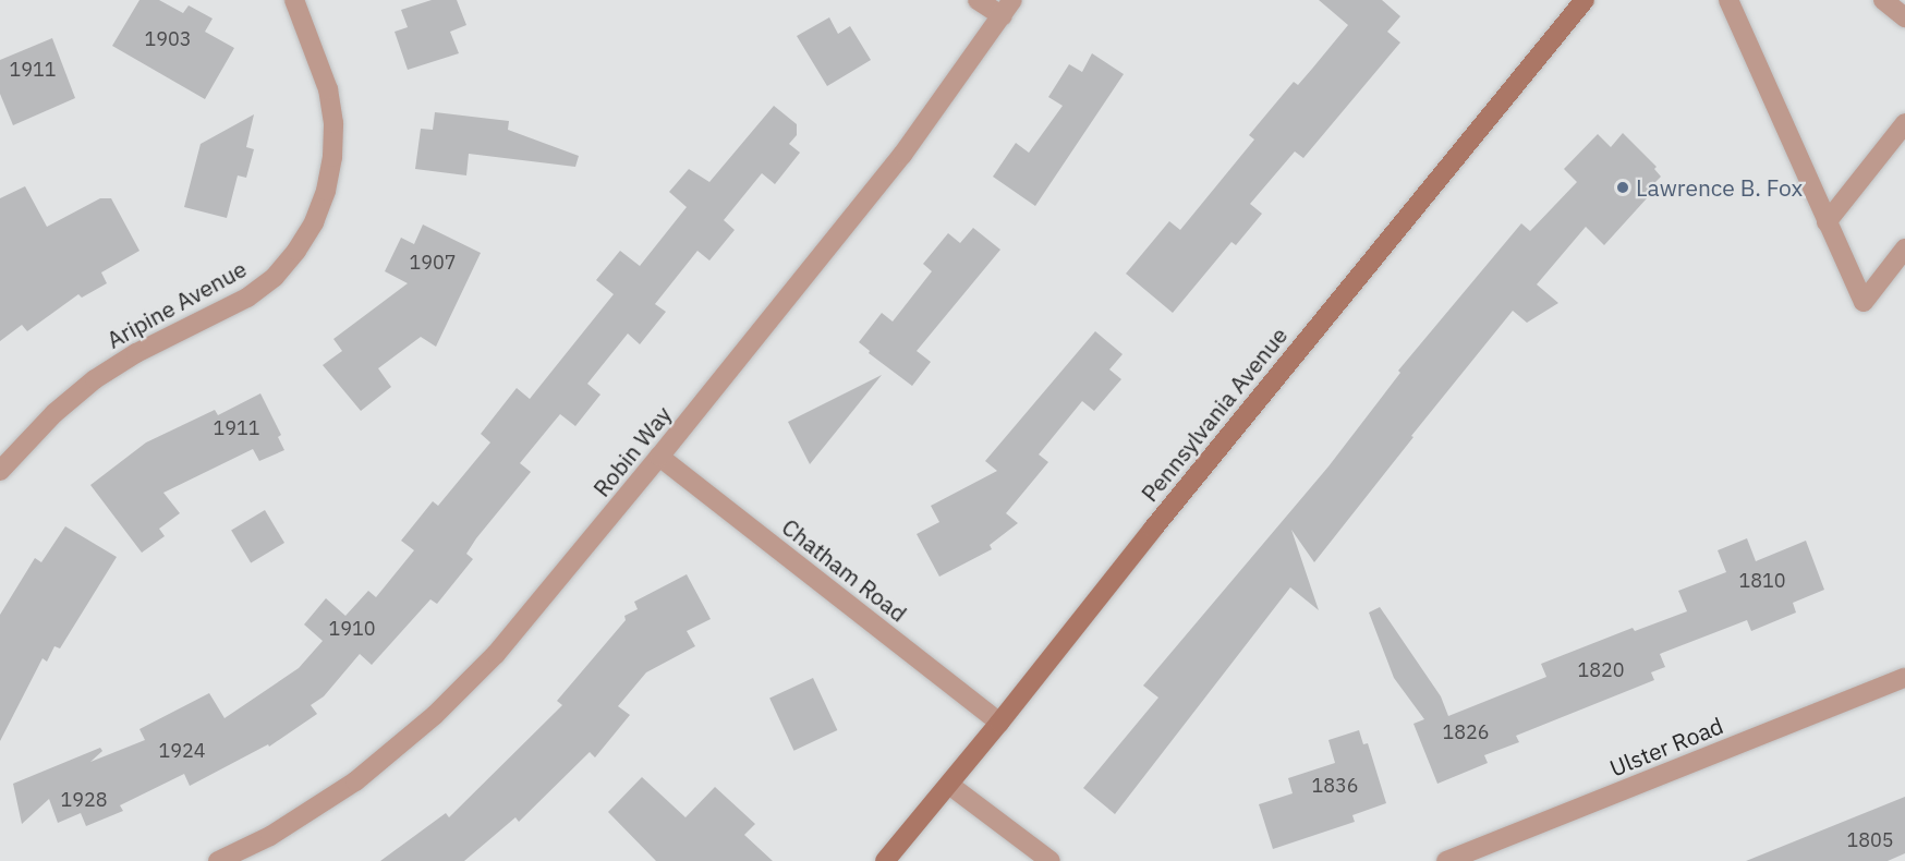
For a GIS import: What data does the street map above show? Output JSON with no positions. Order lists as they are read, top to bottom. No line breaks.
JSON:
{"streets":{"street":["Aripine Avenue","Pennsylvania Avenue","Robin Way","Chatham Road","Ulster Road"]},"crossings":[["Pennsylvania Avenue","Chatham Road"],["Robin Way","Chatham Road"]],"places":["Lawrence B. Fox"],"house_numbers":["1903","1911","1907","1911","1810","1910","1820","1826","1924","1836","1928","1805"]}
